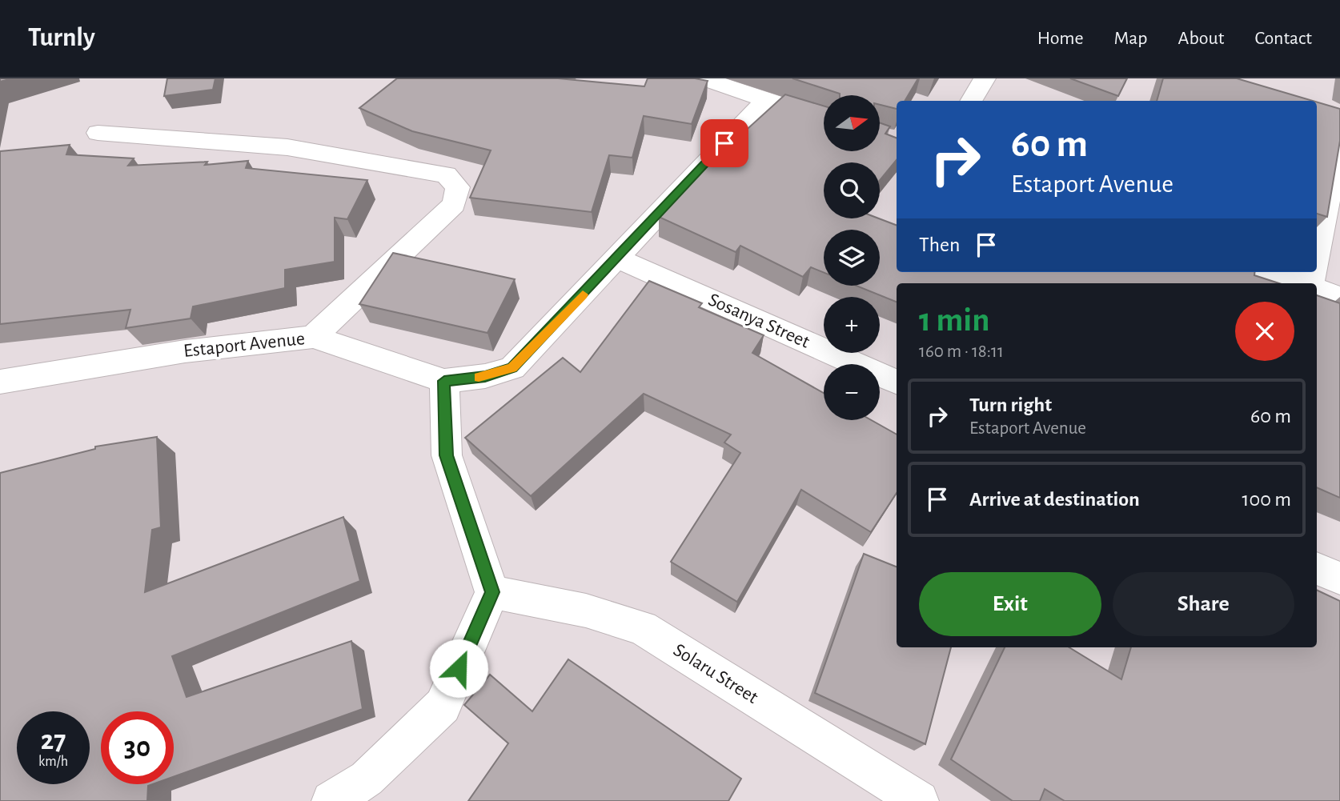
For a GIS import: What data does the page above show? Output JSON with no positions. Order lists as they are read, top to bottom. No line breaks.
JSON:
{"streets":{"street":["Sosanya Street","Estaport Avenue","Solaru Street"]},"crossings":[["Sosanya Street","Estaport Avenue"]],"north":"right","page":{"header":"Turnly","nav":["Home","Map","About","Contact"],"map_buttons":["+","−"],"turn":["60 m","Estaport Avenue"],"then":"Then","heading":["1 min","160 m · 18:11"],"list":[{"name":"Turn right","note":"Estaport Avenue","value":"60 m"},{"name":"Arrive at destination","value":"100 m"}],"buttons":["Exit","Share"],"speed":"27 km/h","limit":"30"}}
